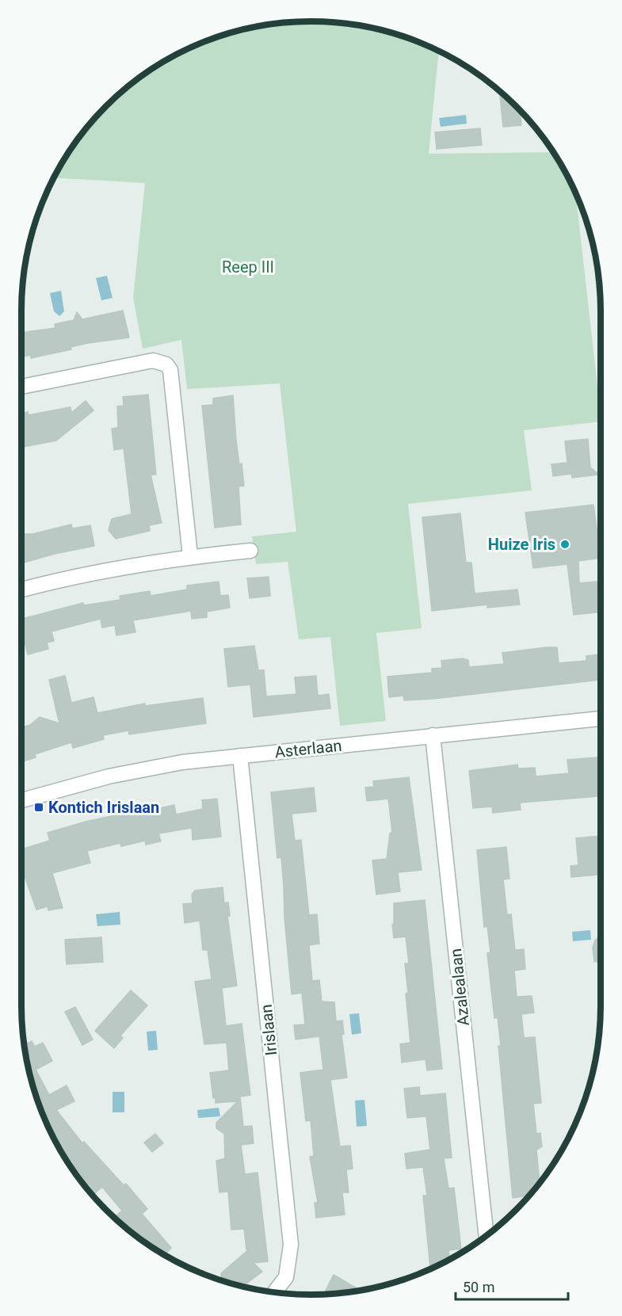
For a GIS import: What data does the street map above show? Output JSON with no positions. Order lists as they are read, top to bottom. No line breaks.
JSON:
{"streets":{"street":["Asterlaan","Azalealaan","Irislaan"]},"crossings":[["Asterlaan","Azalealaan"],["Asterlaan","Irislaan"]],"parks":["Reep III"],"places":{"other":["Huize Iris"],"transit":["Kontich Irislaan"]},"scale_bar":"50 m"}
